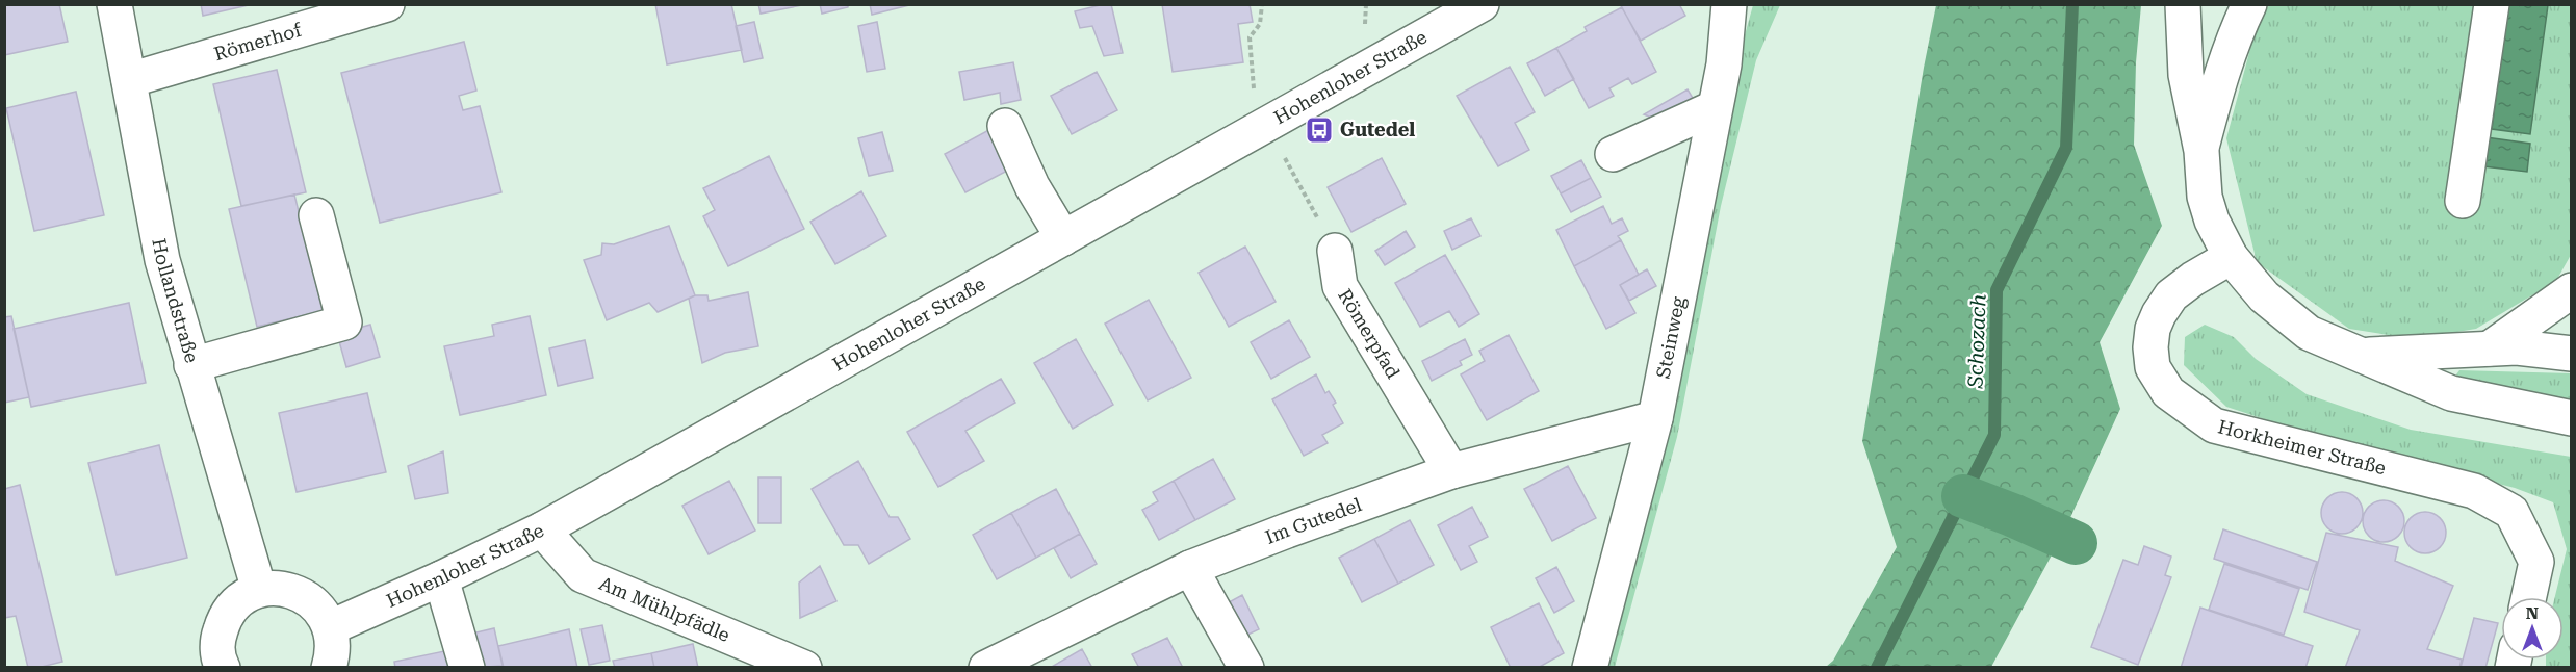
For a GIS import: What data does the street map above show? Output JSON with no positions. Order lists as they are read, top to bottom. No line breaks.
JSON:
{"streets":{"street":["Römerhof","Hohenloher Straße","Hollandstraße","Römerpfad","Steinweg","Horkheimer Straße","Im Gutedel","Am Mühlpfädle"]},"crossings":[["Römerhof","Hollandstraße"],["Hohenloher Straße","Am Mühlpfädle"],["Römerpfad","Im Gutedel"],["Steinweg","Im Gutedel"]],"water":["Schozach"],"places":{"bus stop":["Gutedel"]},"north":"top"}
